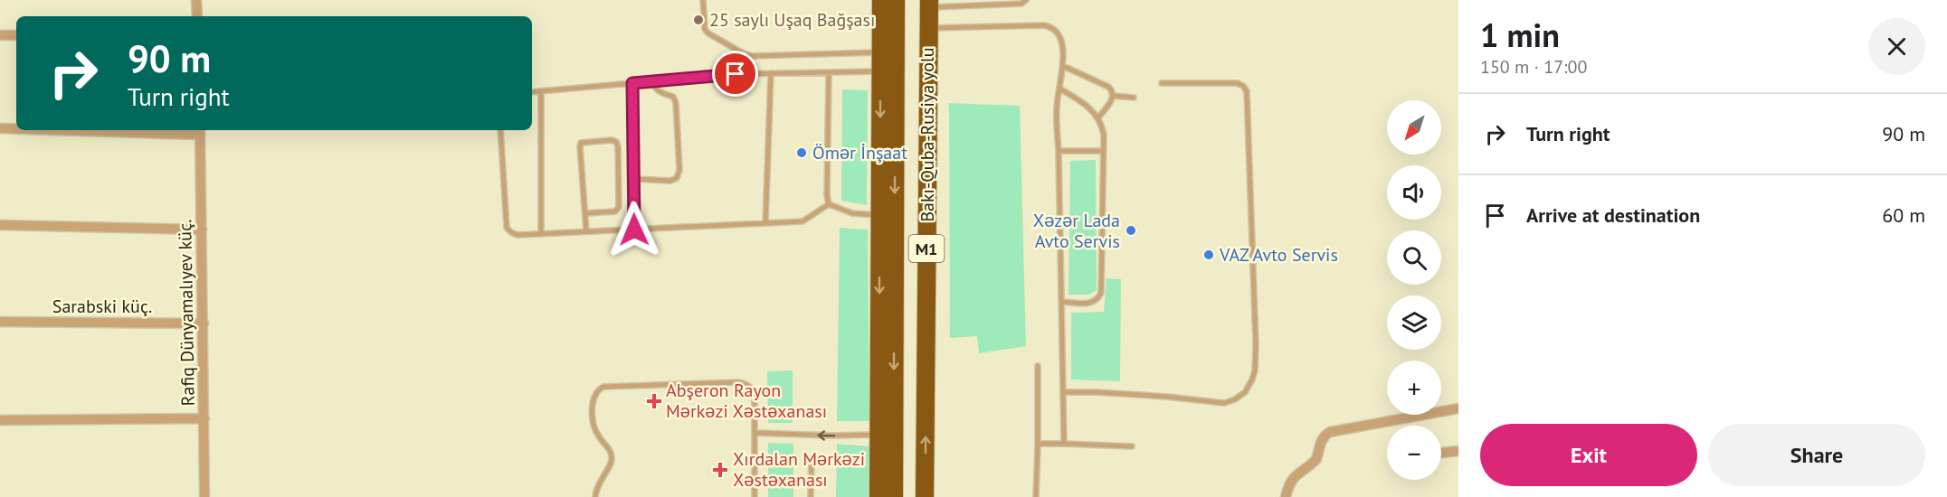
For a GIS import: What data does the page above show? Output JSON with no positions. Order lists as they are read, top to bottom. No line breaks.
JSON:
{"streets":{"highway":["Bakı-Quba-Rusiya yolu","M1"],"street":["Sarabski küç.","Rafiq Dünyamalıyev küç."]},"crossings":[["Sarabski küç.","Rafiq Dünyamalıyev küç."]],"places":{"other":["25 saylı Uşaq Bağşası","Ömər İnşaat","Xəzər Lada Avto Servis","VAZ Avto Servis"],"health":["Abşeron Rayon Mərkəzi Xəstəxanası","Xırdalan Mərkəzi Xəstəxanası"]},"north":"bottom left","page":{"heading":["1 min","150 m · 17:00"],"turn":["90 m","Turn right"],"list":[{"name":"Turn right","value":"90 m"},{"name":"Arrive at destination","value":"60 m"}],"map_buttons":["+","−"],"buttons":["Exit","Share"]}}
